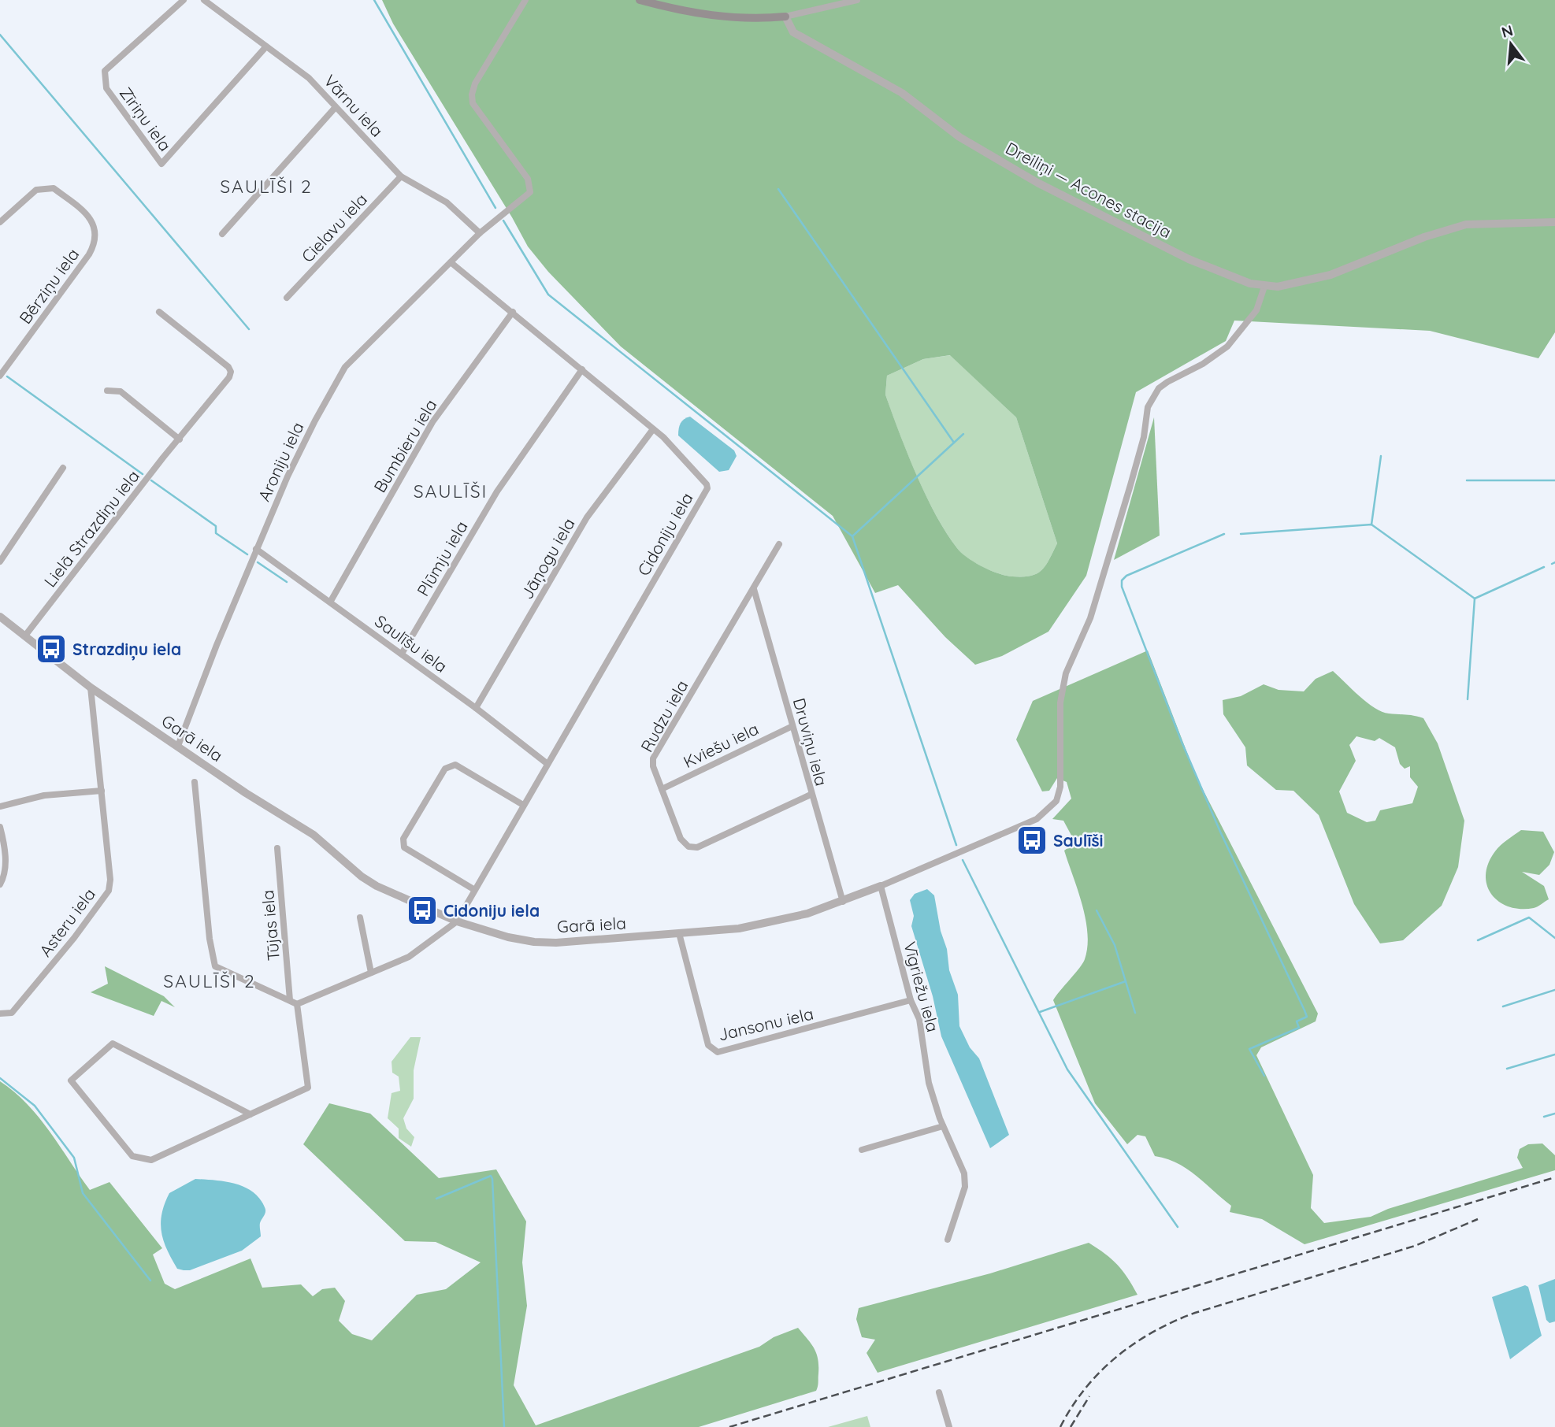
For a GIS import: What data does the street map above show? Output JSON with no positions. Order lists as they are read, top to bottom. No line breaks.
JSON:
{"streets":{"street":["Vārnu iela","Zīriņu iela","Dreiliņi — Acones stacija","Cielavu iela","Bērziņu iela","Bumbieru iela","Aroniju iela","Lielā Strazdiņu iela","Cidoniju iela","Plūmju iela","Jāņogu iela","Saulīšu iela","Rudzu iela","Garā iela","Druviņu iela","Kviešu iela","Asteru iela","Tūjas iela","Vīgriežu iela","Jansonu iela"]},"crossings":[["Vārnu iela","Zīriņu iela"],["Vārnu iela","Cielavu iela"],["Vārnu iela","Aroniju iela"],["Dreiliņi — Acones stacija","Garā iela"],["Bumbieru iela","Cidoniju iela"],["Bumbieru iela","Saulīšu iela"],["Aroniju iela","Cidoniju iela"],["Aroniju iela","Saulīšu iela"],["Aroniju iela","Garā iela"],["Lielā Strazdiņu iela","Garā iela"],["Cidoniju iela","Plūmju iela"],["Cidoniju iela","Jāņogu iela"],["Cidoniju iela","Saulīšu iela"],["Cidoniju iela","Garā iela"],["Plūmju iela","Saulīšu iela"],["Jāņogu iela","Saulīšu iela"],["Rudzu iela","Druviņu iela"],["Rudzu iela","Kviešu iela"],["Garā iela","Druviņu iela"],["Garā iela","Asteru iela"],["Garā iela","Vīgriežu iela"],["Garā iela","Jansonu iela"],["Druviņu iela","Kviešu iela"],["Vīgriežu iela","Jansonu iela"]],"districts":["SAULĪŠI 2","SAULĪŠI","SAULĪŠI 2"],"places":{"bus stop":["Strazdiņu iela","Saulīši","Cidoniju iela"]},"north":"top"}
